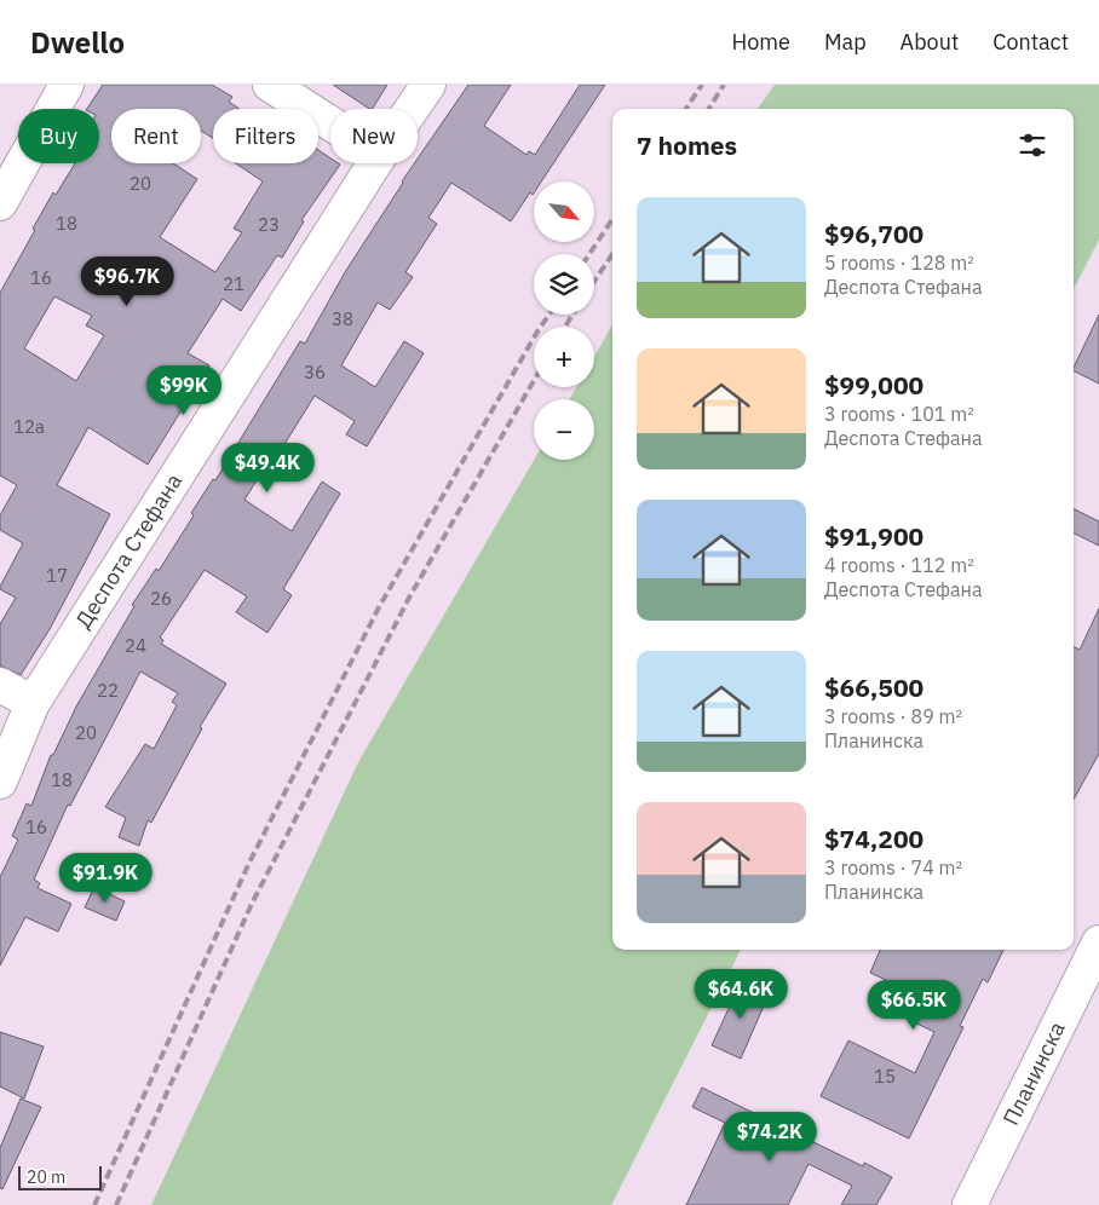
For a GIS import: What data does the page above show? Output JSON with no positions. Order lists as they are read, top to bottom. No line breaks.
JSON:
{"streets":{"street":["Деспота Стефана","Планинска"]},"house_numbers":["20","18","23","16","21","38","36","12a","17","26","24","22","20","18","16","15"],"scale_bar":"20 m","north":"bottom right","page":{"header":"Dwello","nav":["Home","Map","About","Contact"],"chip":["Buy","Rent","Filters","New"],"heading":"7 homes","map_buttons":["+","−"],"list":[{"name":"$96,700","note":"5 rooms · 128 m² · Деспота Стефана"},{"name":"$99,000","note":"3 rooms · 101 m² · Деспота Стефана"},{"name":"$91,900","note":"4 rooms · 112 m² · Деспота Стефана"},{"name":"$66,500","note":"3 rooms · 89 m² · Планинска"},{"name":"$74,200","note":"3 rooms · 74 m² · Планинска"}],"price":["$96.7K","$99K","$49.4K","$91.9K","$64.6K","$66.5K","$74.2K"],"scale":"20 m"}}
